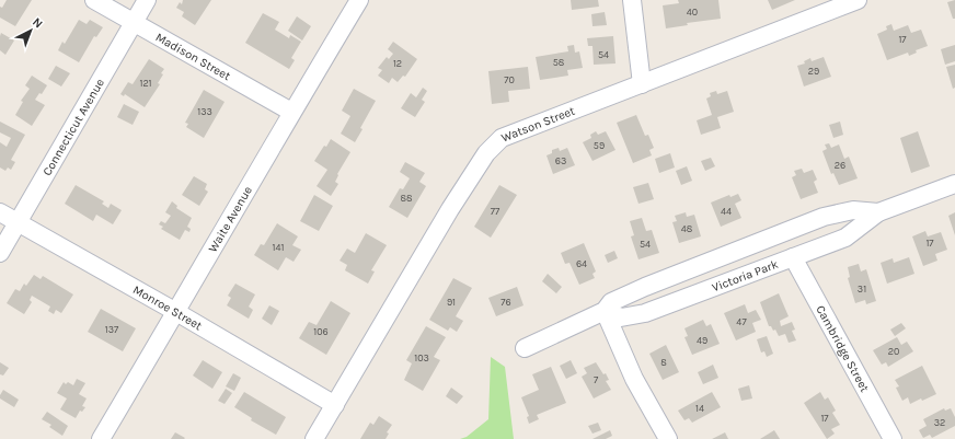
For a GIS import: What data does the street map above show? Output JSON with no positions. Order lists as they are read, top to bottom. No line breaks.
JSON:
{"streets":{"street":["Madison Street","Watson Street","Connecticut Avenue","Waite Avenue","Victoria Park","Monroe Street","Cambridge Street"]},"crossings":[["Madison Street","Connecticut Avenue"],["Madison Street","Waite Avenue"],["Watson Street","Monroe Street"],["Connecticut Avenue","Monroe Street"],["Waite Avenue","Monroe Street"],["Victoria Park","Cambridge Street"]],"house_numbers":["40","17","54","58","12","29","70","121","133","59","63","26","88","77","44","48","17","54","141","64","31","91","76","47","137","106","49","20","103","8","7","14","17","32"],"north":"top right"}
